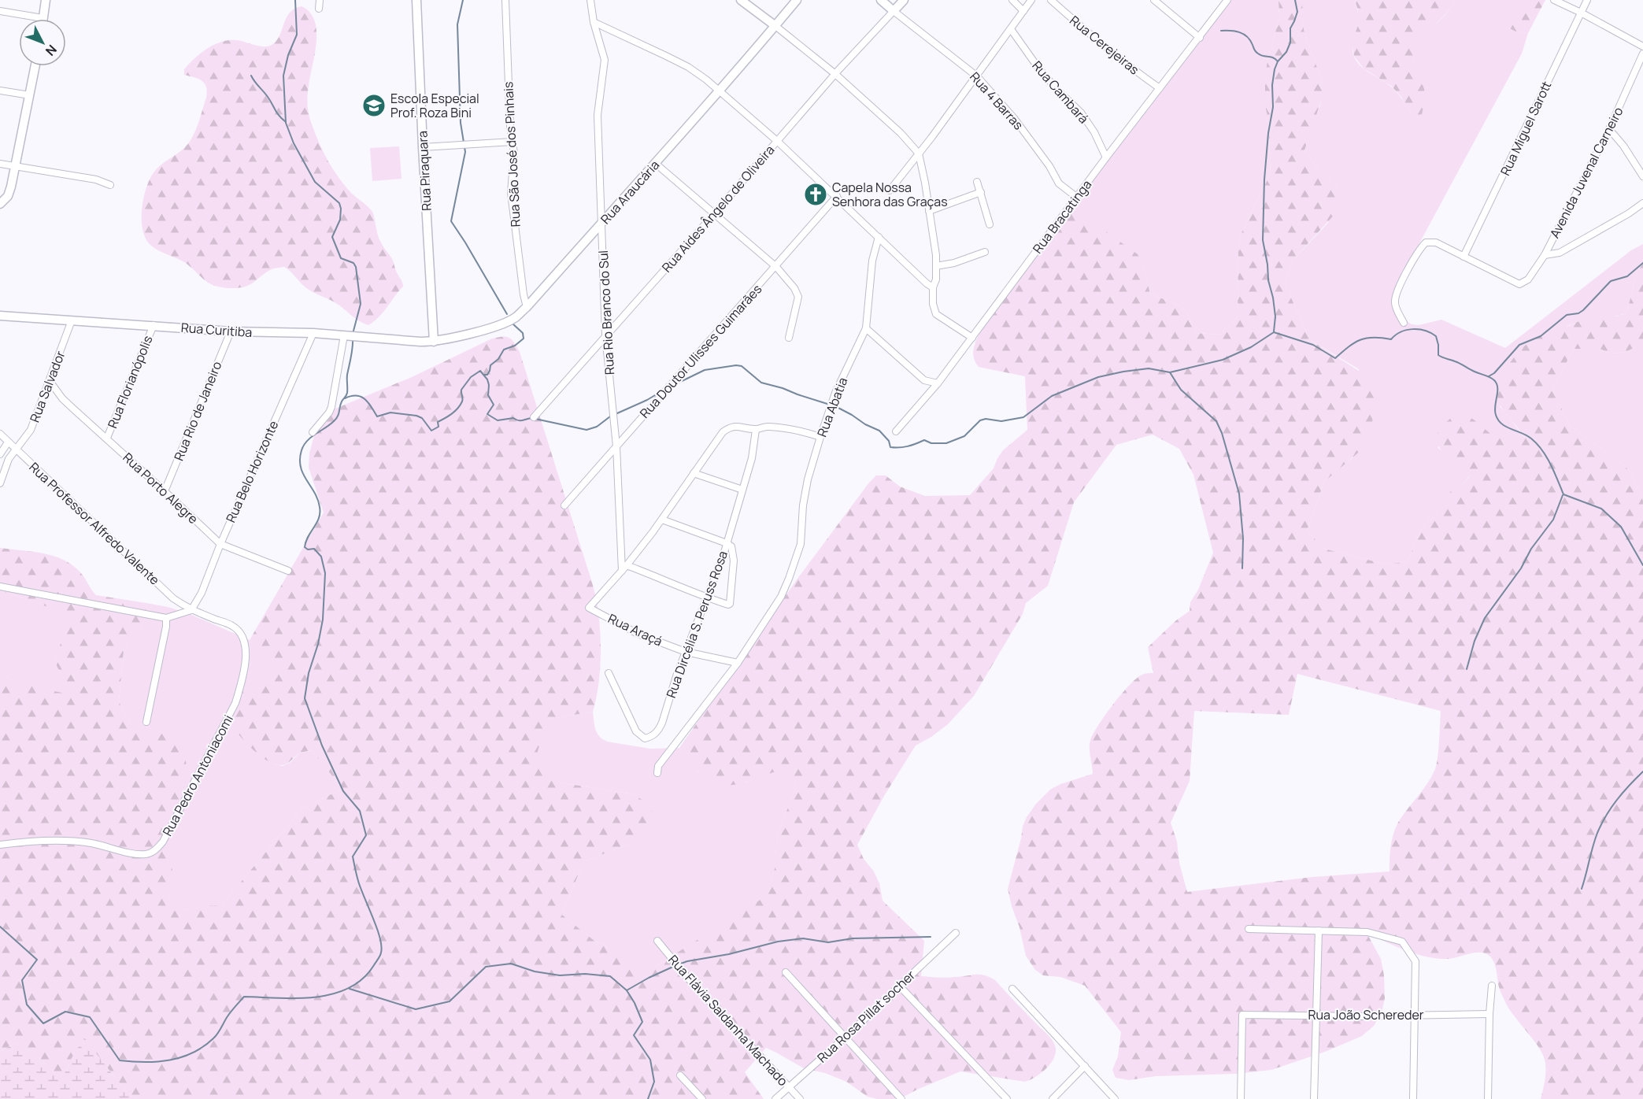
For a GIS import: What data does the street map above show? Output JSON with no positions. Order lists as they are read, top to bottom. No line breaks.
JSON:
{"streets":{"street":["Rua Cerejeiras","Rua Cambará","Rua 4 Barras","Rua Miguel Sarott","Rua São José dos Pinhais","Rua Piraquara","Avenida Juvenal Carneiro","Rua Araucária","Rua Aides Ângelo de Oliveira","Rua Bracatinga","Rua Rio Branco do Sul","Rua Curitiba","Rua Doutor Ulisses Guimarães","Rua Florianópolis","Rua Salvador","Rua Abatia","Rua Rio de Janeiro","Rua Belo Horizonte","Rua Porto Alegre","Rua Professor Alfredo Valente","Rua Dircélia S. Peruss Rosa","Rua Araçá","Rua Pedro Antoniacomi","Rua João Schereder","Rua Rosa Pillat socher","Rua Flávia Saldanha Machado"]},"crossings":[["Rua Cerejeiras","Rua Bracatinga"],["Rua Cambará","Rua Bracatinga"],["Rua 4 Barras","Rua Aides Ângelo de Oliveira"],["Rua 4 Barras","Rua Bracatinga"],["Rua Miguel Sarott","Avenida Juvenal Carneiro"],["Rua São José dos Pinhais","Rua Araucária"],["Rua Piraquara","Rua Araucária"],["Rua Piraquara","Rua Curitiba"],["Rua Araucária","Rua Rio Branco do Sul"],["Rua Araucária","Rua Curitiba"],["Rua Aides Ângelo de Oliveira","Rua Rio Branco do Sul"],["Rua Rio Branco do Sul","Rua Doutor Ulisses Guimarães"],["Rua Rio Branco do Sul","Rua Araçá"],["Rua Curitiba","Rua Florianópolis"],["Rua Curitiba","Rua Salvador"],["Rua Curitiba","Rua Rio de Janeiro"],["Rua Curitiba","Rua Belo Horizonte"],["Rua Florianópolis","Rua Porto Alegre"],["Rua Salvador","Rua Porto Alegre"],["Rua Salvador","Rua Professor Alfredo Valente"],["Rua Abatia","Rua Araçá"],["Rua Rio de Janeiro","Rua Porto Alegre"],["Rua Belo Horizonte","Rua Porto Alegre"],["Rua Belo Horizonte","Rua Professor Alfredo Valente"],["Rua Professor Alfredo Valente","Rua Pedro Antoniacomi"],["Rua Dircélia S. Peruss Rosa","Rua Araçá"],["Rua Rosa Pillat socher","Rua Flávia Saldanha Machado"]],"places":{"school or university":["Escola Especial Prof. Roza Bini"],"church":["Capela Nossa Senhora das Graças"]},"north":"bottom right"}
